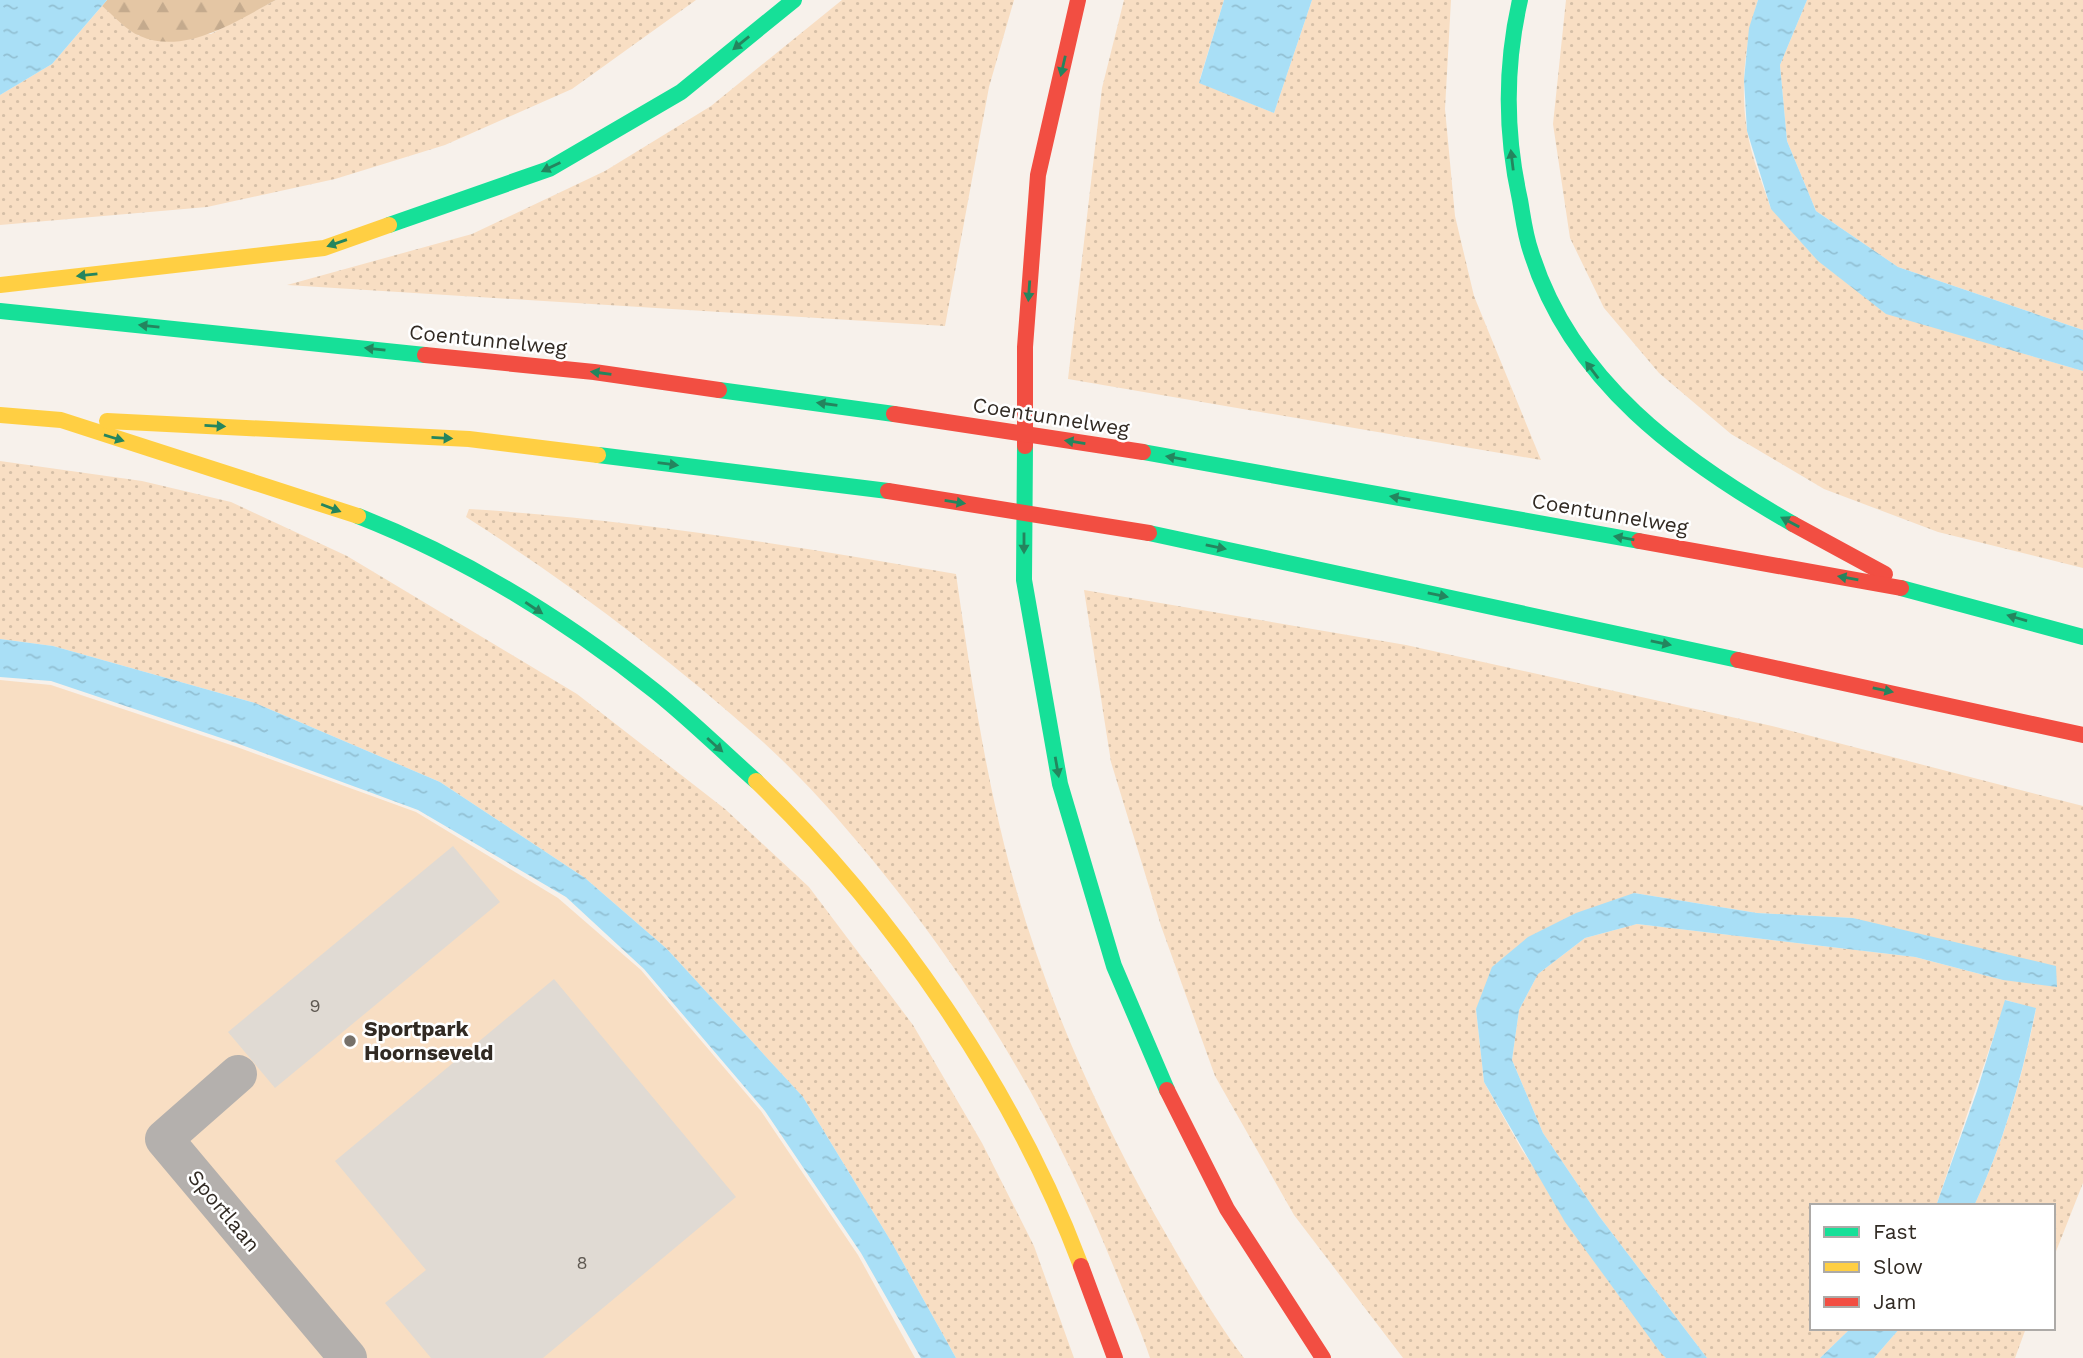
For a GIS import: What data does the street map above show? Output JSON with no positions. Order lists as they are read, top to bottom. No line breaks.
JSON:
{"streets":{"highway":["Coentunnelweg"],"street":["Sportlaan"]},"places":["Sportpark Hoornseveld"],"house_numbers":["9","8"],"legend":["Fast","Slow","Jam"]}
